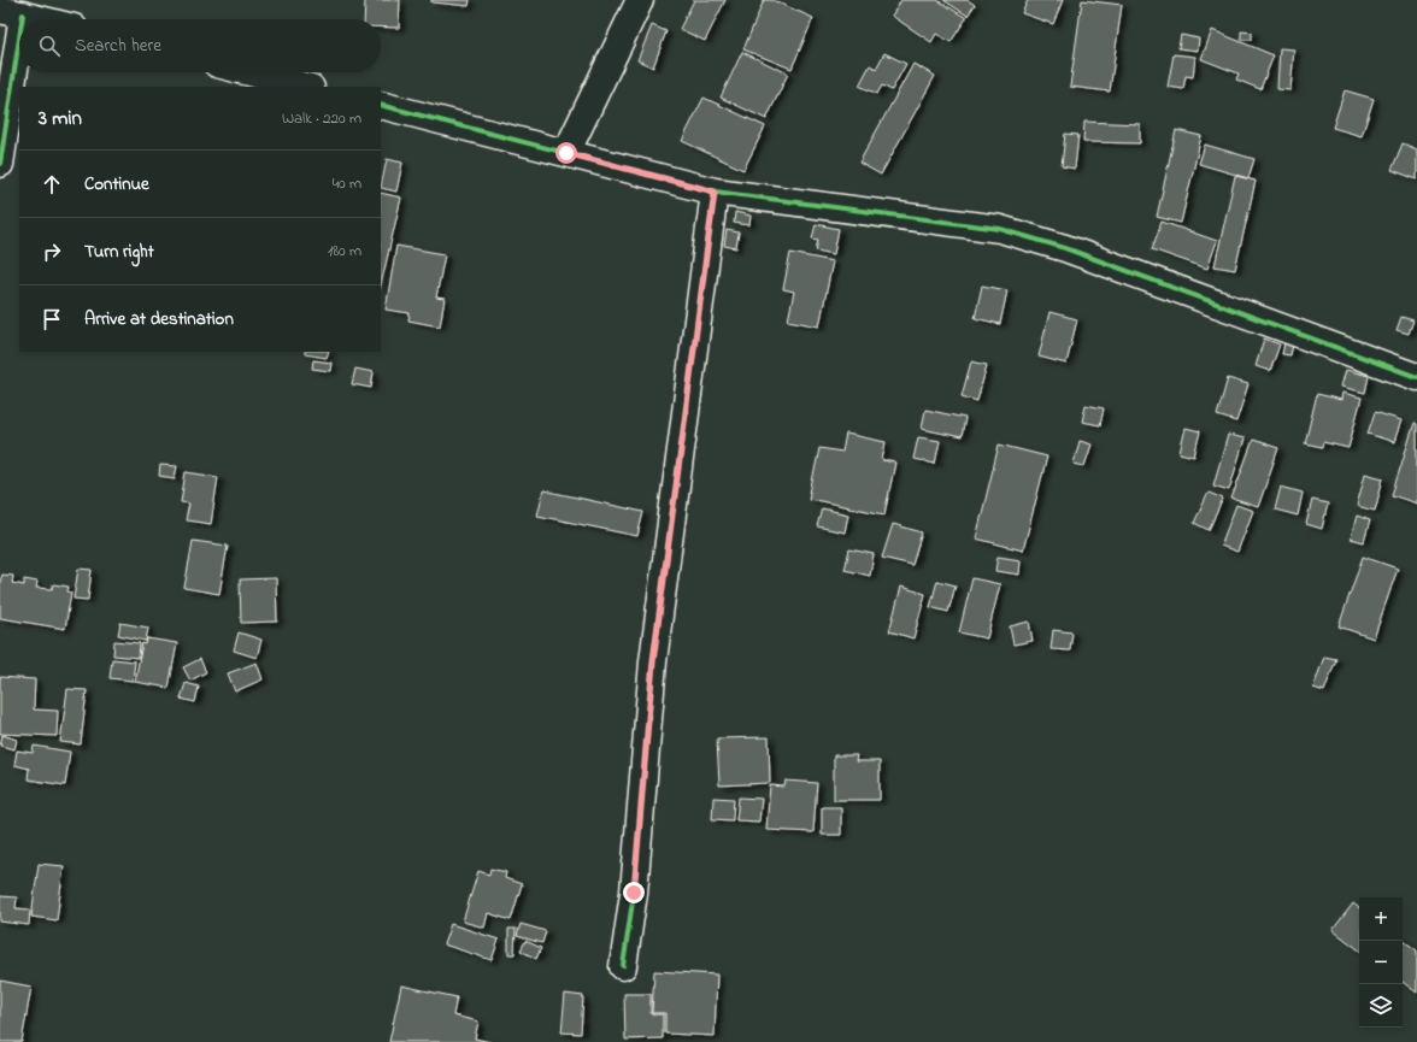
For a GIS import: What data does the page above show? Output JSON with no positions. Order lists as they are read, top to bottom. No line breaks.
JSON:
{"page":{"search":"Search here","heading":["3 min","Walk · 220 m"],"list":[["Continue","40 m"],["Turn right","180 m"],"Arrive at destination"],"map_buttons":["+","−"]}}
